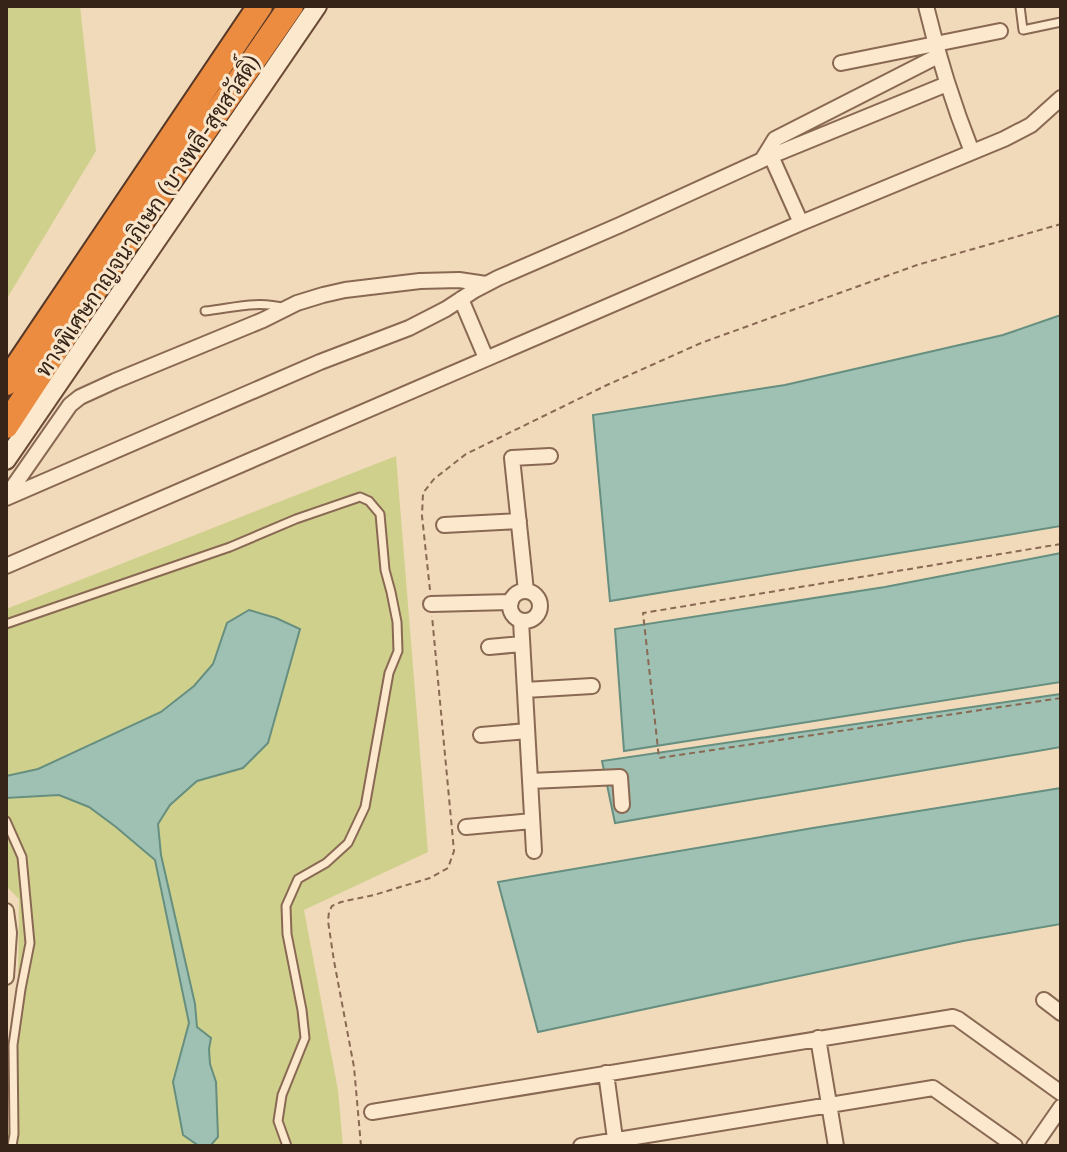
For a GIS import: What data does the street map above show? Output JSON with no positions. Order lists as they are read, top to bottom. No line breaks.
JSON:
{"streets":{"highway":["ทางพิเศษกาญจนาภิเษก (บางพลี-สุขสวัสดิ์)"]}}
